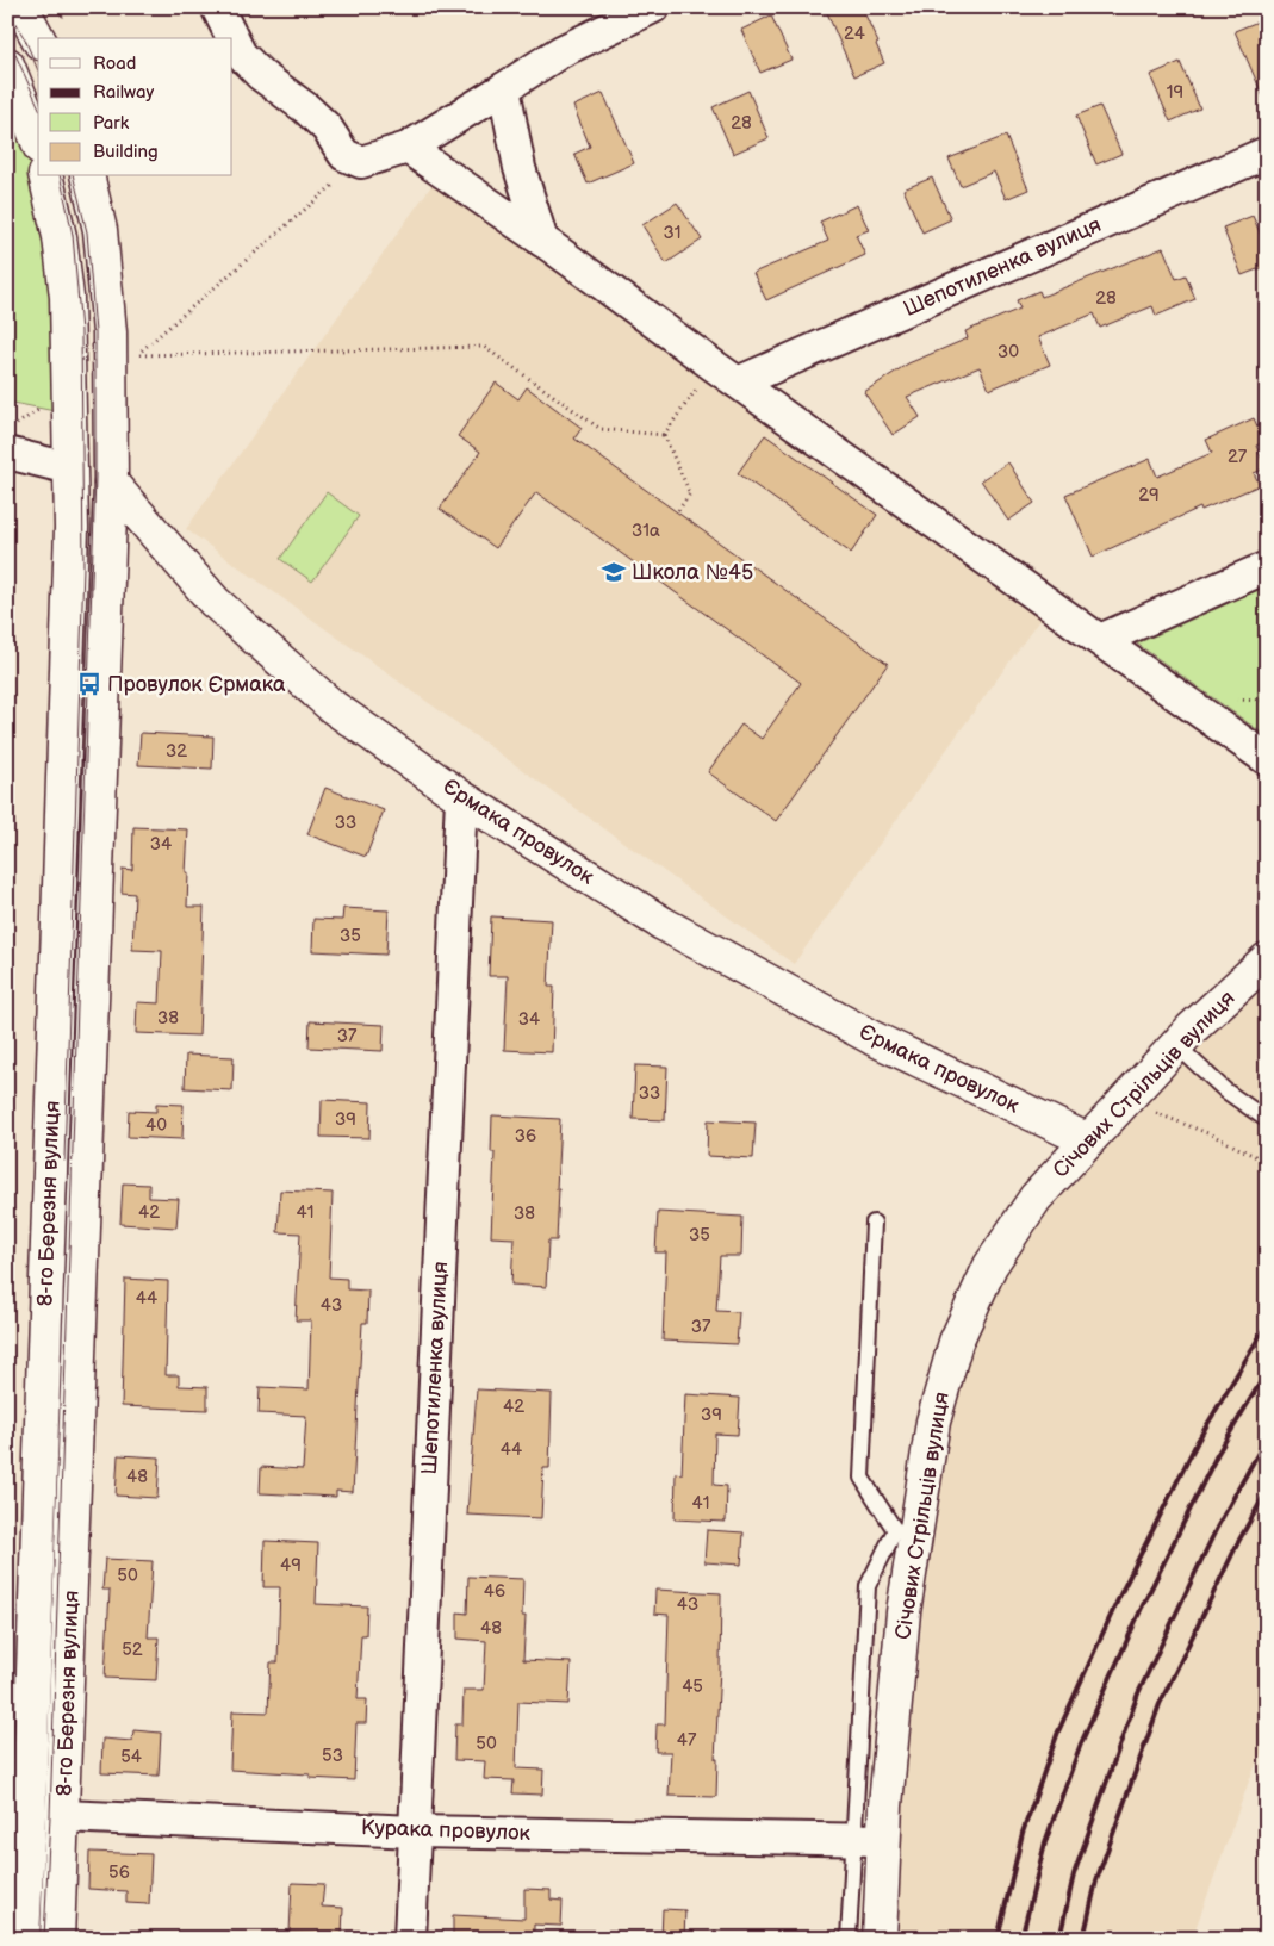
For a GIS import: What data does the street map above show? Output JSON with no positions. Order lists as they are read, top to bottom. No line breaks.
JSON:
{"streets":{"main road":["Єрмака провулок","Січових Стрільців вулиця","8-го Березня вулиця","Курака провулок"],"street":["Шепотиленка вулиця"]},"crossings":[["Шепотиленка вулиця","Єрмака провулок"],["Шепотиленка вулиця","Курака провулок"],["Єрмака провулок","Січових Стрільців вулиця"],["Єрмака провулок","8-го Березня вулиця"],["Січових Стрільців вулиця","Курака провулок"],["8-го Березня вулиця","Курака провулок"]],"places":{"school or university":["Школа №45"],"bus stop":["Провулок Єрмака"]},"house_numbers":["24","19","28","31","28","30","27","29","31а","32","33","34","35","38","34","37","33","39","40","36","42","41","38","35","44","43","37","42","39","44","48","41","49","50","46","43","48","52","45","47","50","53","54","56"],"legend":["Road","Railway","Park","Building"]}
